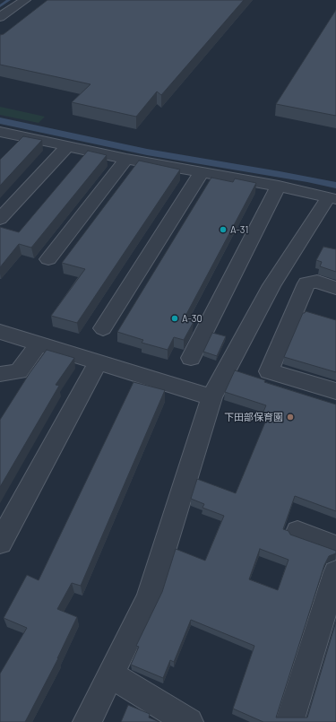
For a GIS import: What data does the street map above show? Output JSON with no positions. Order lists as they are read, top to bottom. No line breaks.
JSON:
{"places":["A-31","A-30","下田部保育園"]}
